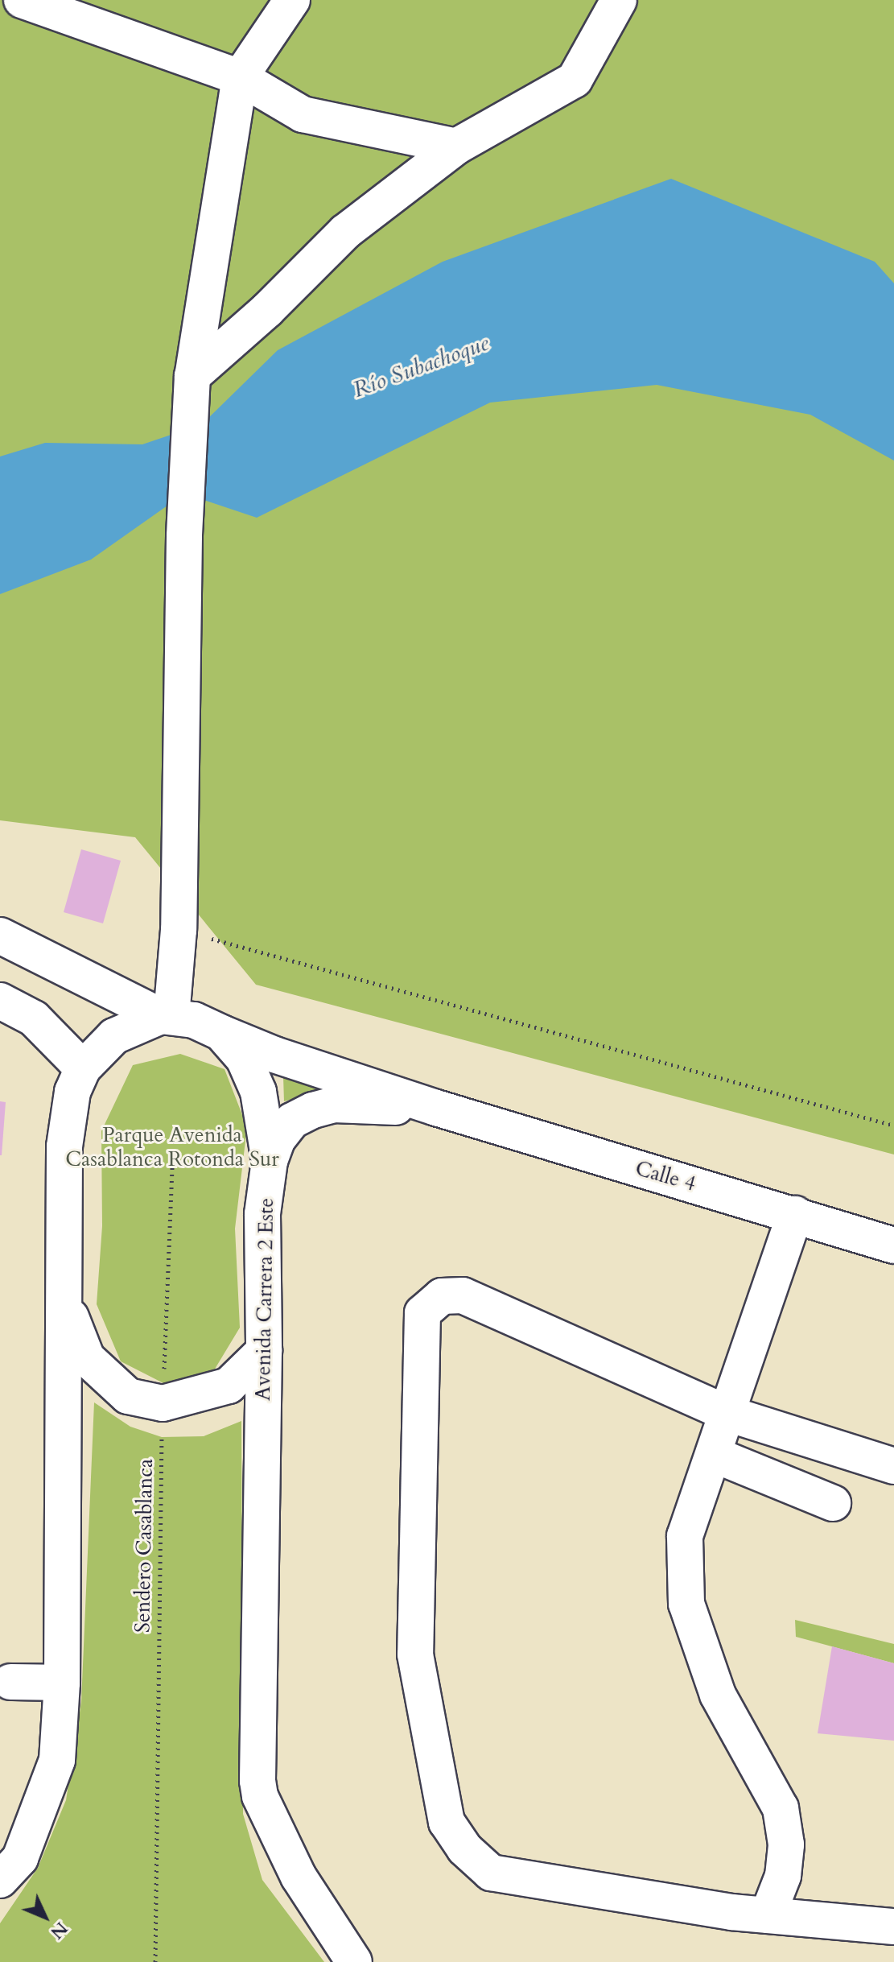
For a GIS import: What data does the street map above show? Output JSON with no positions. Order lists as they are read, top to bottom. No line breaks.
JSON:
{"streets":{"street":["Calle 4","Avenida Carrera 2 Este"],"path":["Sendero Casablanca"]},"crossings":[["Calle 4","Avenida Carrera 2 Este"]],"water":["Río Subachoque"],"parks":["Parque Avenida Casablanca Rotonda Sur"],"north":"bottom right"}
